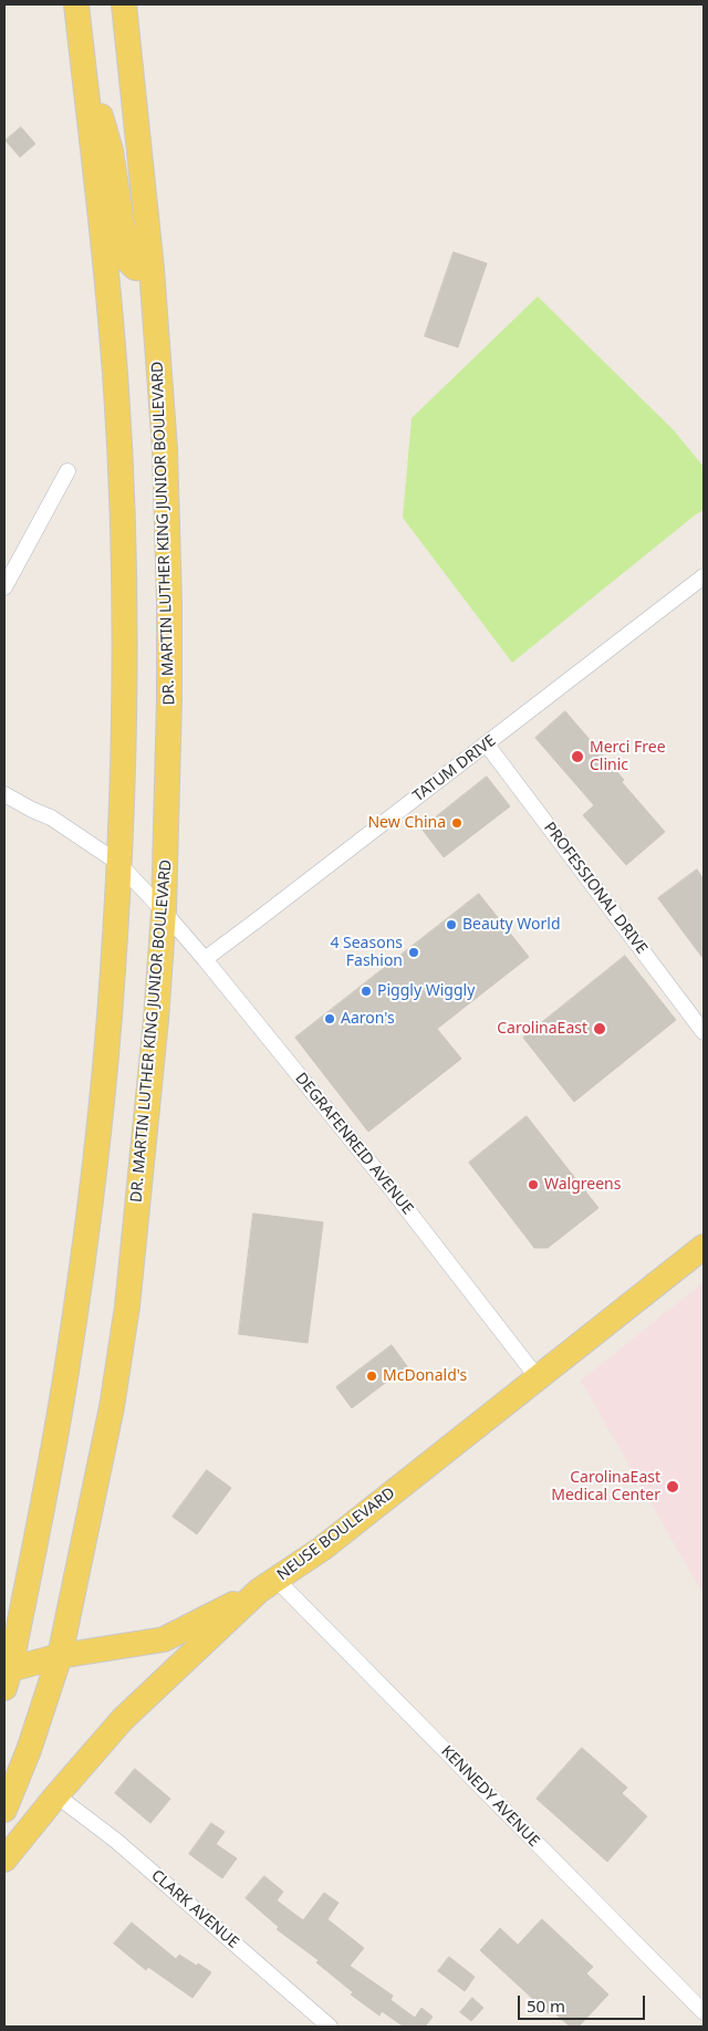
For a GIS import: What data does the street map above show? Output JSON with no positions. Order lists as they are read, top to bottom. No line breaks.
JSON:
{"streets":{"main road":["DR. MARTIN LUTHER KING JUNIOR BOULEVARD","NEUSE BOULEVARD"],"street":["TATUM DRIVE","PROFESSIONAL DRIVE","DEGRAFENREID AVENUE","KENNEDY AVENUE","CLARK AVENUE"]},"crossings":[["DR. MARTIN LUTHER KING JUNIOR BOULEVARD","DEGRAFENREID AVENUE"],["TATUM DRIVE","PROFESSIONAL DRIVE"],["TATUM DRIVE","DEGRAFENREID AVENUE"],["DEGRAFENREID AVENUE","NEUSE BOULEVARD"],["NEUSE BOULEVARD","KENNEDY AVENUE"],["NEUSE BOULEVARD","CLARK AVENUE"]],"places":["Merci Free Clinic","New China","Beauty World","4 Seasons Fashion","Piggly Wiggly","Aaron's","CarolinaEast","Walgreens","McDonald's","CarolinaEast Medical Center"],"scale_bar":"50 m"}
